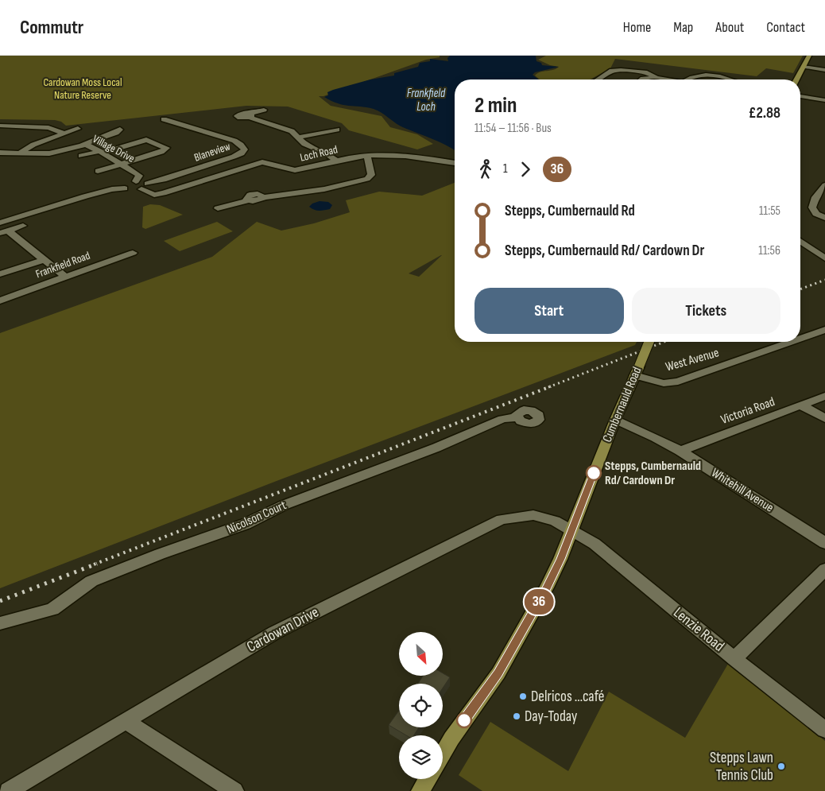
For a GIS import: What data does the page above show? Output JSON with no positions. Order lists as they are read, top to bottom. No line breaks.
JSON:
{"streets":{"main road":["Cumbernauld Road"],"street":["Village Drive","Blaneview","Loch Road","Frankfield Road","West Avenue","Victoria Road","Whitehill Avenue","Nicolson Court","Cardowan Drive","Lenzie Road"]},"crossings":[["Blaneview","Loch Road"],["West Avenue","Cumbernauld Road"],["Cumbernauld Road","Whitehill Avenue"],["Cumbernauld Road","Cardowan Drive"],["Cumbernauld Road","Lenzie Road"],["Victoria Road","Whitehill Avenue"],["Cardowan Drive","Lenzie Road"]],"water":["Frankfield Loch"],"parks":["Cardowan Moss Local Nature Reserve"],"places":["Stepps, Cumbernauld Rd/ Cardown Dr","Delricos …café","Day-Today","Stepps Lawn Tennis Club"],"lines":["bus line 36"],"north":"bottom right","page":{"header":"Commutr","nav":["Home","Map","About","Contact"],"on_map":"36","heading":["2 min","11:54 – 11:56 · Bus","£2.88"],"legs":["1","36"],"list":[{"name":"Stepps, Cumbernauld Rd","value":"11:55"},{"name":"Stepps, Cumbernauld Rd/ Cardown Dr","value":"11:56"}],"buttons":["Start","Tickets"]}}
